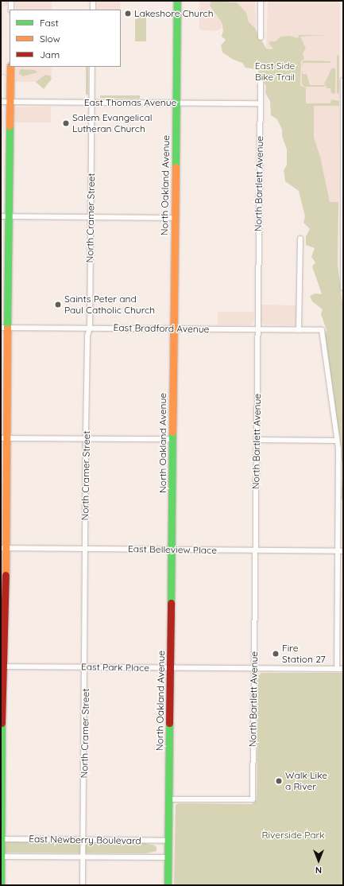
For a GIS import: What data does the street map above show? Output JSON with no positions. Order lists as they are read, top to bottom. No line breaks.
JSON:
{"streets":{"main road":["North Oakland Avenue"],"street":["East Thomas Avenue","North Bartlett Avenue","North Cramer Street","East Bradford Avenue","East Belleview Place","East Park Place","East Newberry Boulevard"]},"crossings":[["East Thomas Avenue","North Bartlett Avenue"],["East Thomas Avenue","North Oakland Avenue"],["East Thomas Avenue","North Cramer Street"],["North Bartlett Avenue","North Oakland Avenue"],["North Bartlett Avenue","East Bradford Avenue"],["North Bartlett Avenue","East Belleview Place"],["North Bartlett Avenue","East Park Place"],["North Oakland Avenue","East Bradford Avenue"],["North Oakland Avenue","East Belleview Place"],["North Oakland Avenue","East Park Place"],["North Oakland Avenue","East Newberry Boulevard"],["North Cramer Street","East Bradford Avenue"],["North Cramer Street","East Belleview Place"],["North Cramer Street","East Park Place"],["North Cramer Street","East Newberry Boulevard"]],"parks":["East Side Bike Trail","Riverside Park"],"places":["Lakeshore Church","Salem Evangelical Lutheran Church","Saints Peter and Paul Catholic Church","Fire Station 27","Walk Like a River"],"legend":["Fast","Slow","Jam"],"north":"bottom"}
